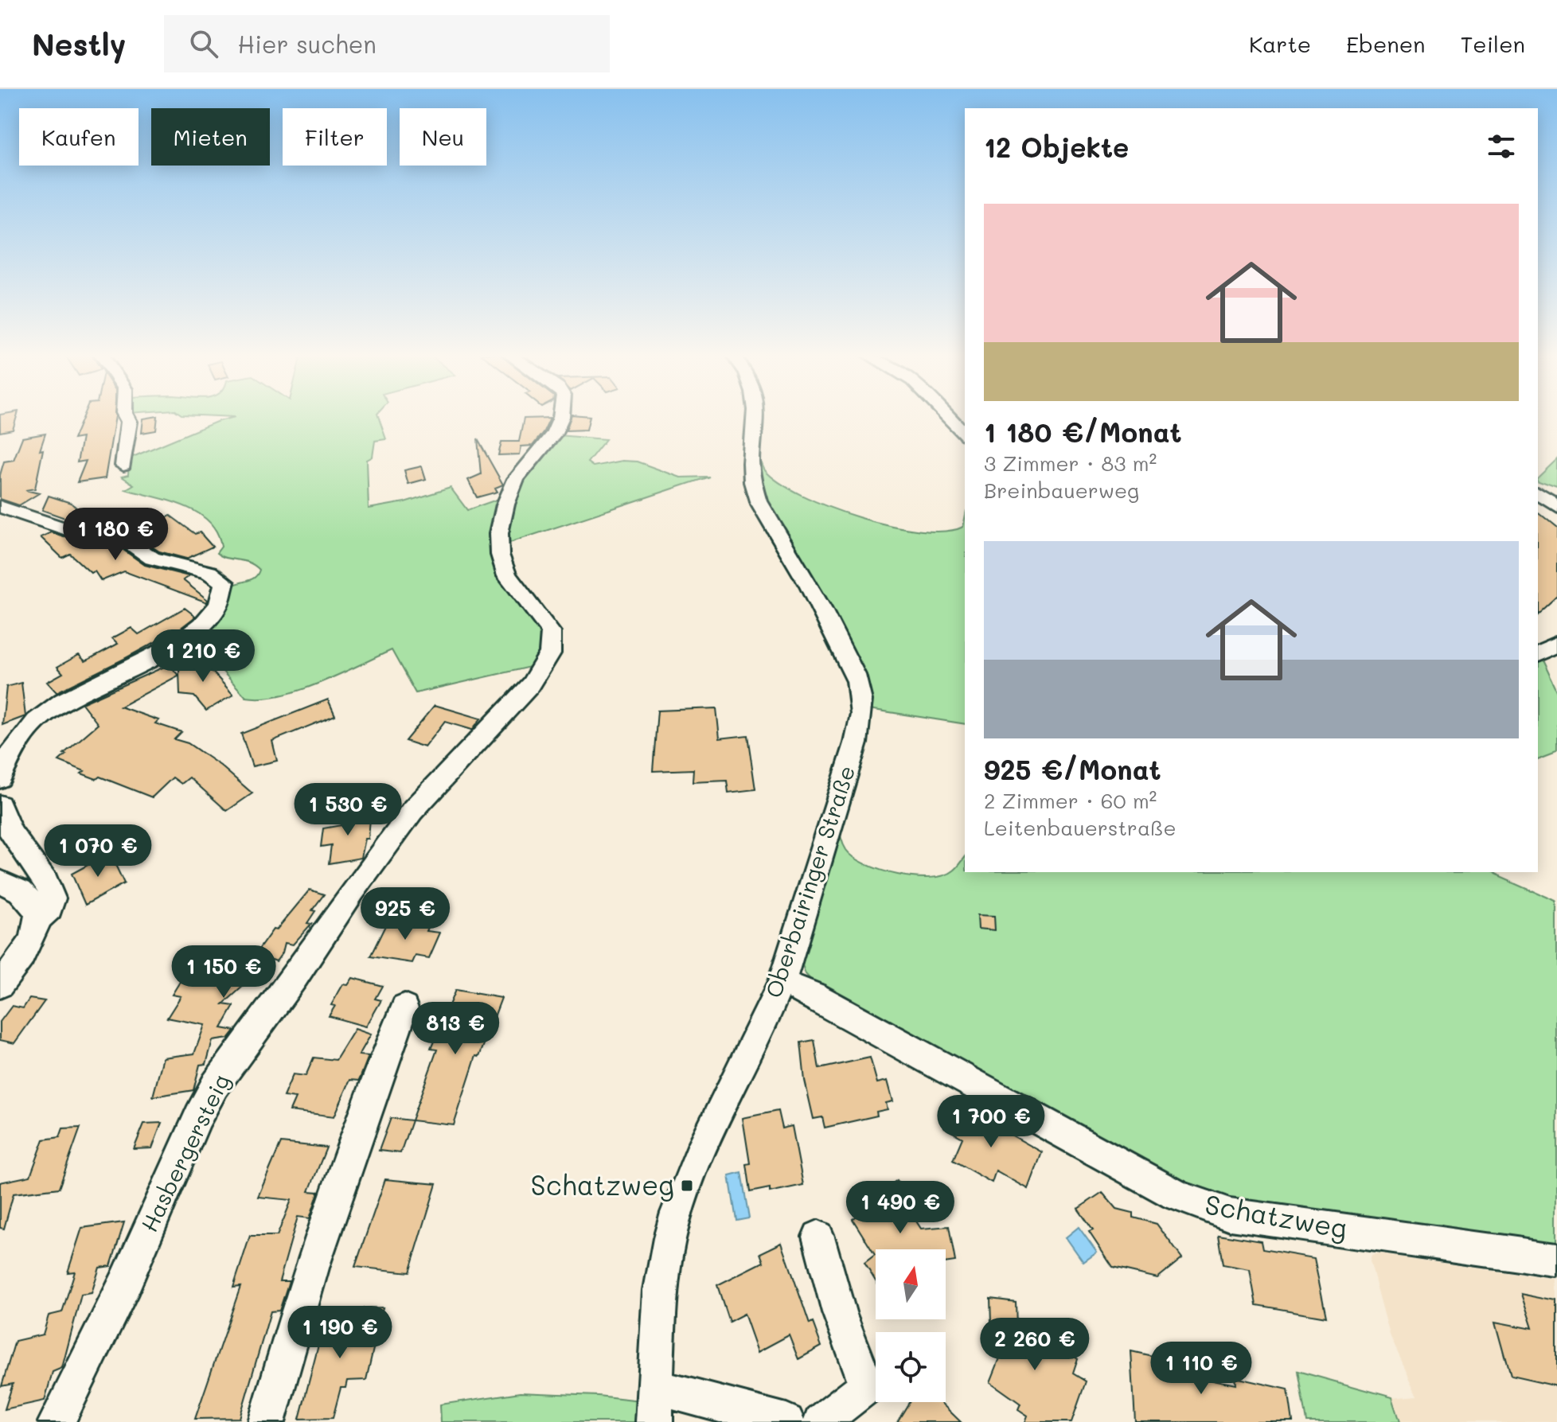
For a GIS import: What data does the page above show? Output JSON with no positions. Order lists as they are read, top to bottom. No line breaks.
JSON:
{"streets":{"street":["Oberbairinger Straße","Hasbergersteig","Schatzweg"]},"crossings":[["Oberbairinger Straße","Schatzweg"]],"places":{"transit":["Schatzweg"]},"north":"top","page":{"header":"Nestly","search":"Hier suchen","nav":["Karte","Ebenen","Teilen"],"chip":["Kaufen","Mieten","Filter","Neu"],"heading":"12 Objekte","list":[{"name":"1 180 €/Monat","note":"3 Zimmer · 83 m² · Breinbauerweg"},{"name":"925 €/Monat","note":"2 Zimmer · 60 m² · Leitenbauerstraße"}],"price":["1 180 €","1 210 €","1 530 €","1 070 €","925 €","1 150 €","813 €","1 700 €","1 490 €","1 190 €","2 260 €","1 110 €"]}}
